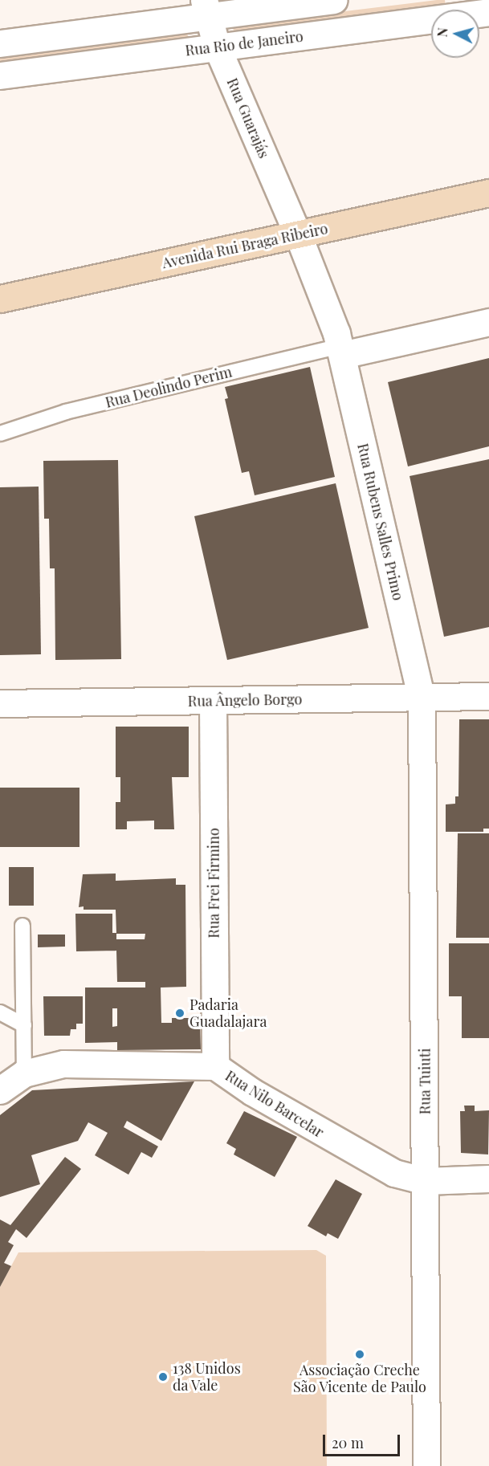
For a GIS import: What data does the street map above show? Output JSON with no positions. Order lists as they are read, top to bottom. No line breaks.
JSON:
{"streets":{"main road":["Avenida Rui Braga Ribeiro"],"street":["Rua Rio de Janeiro","Rua Guarajás","Rua Deolindo Perim","Rua Rubens Salles Primo","Rua Ângelo Borgo","Rua Frei Firmino","Rua Tuiuti","Rua Nilo Barcelar"]},"crossings":[["Rua Rio de Janeiro","Rua Guarajás"],["Rua Guarajás","Avenida Rui Braga Ribeiro"],["Rua Guarajás","Rua Deolindo Perim"],["Rua Guarajás","Rua Rubens Salles Primo"],["Rua Deolindo Perim","Rua Rubens Salles Primo"],["Rua Rubens Salles Primo","Rua Ângelo Borgo"],["Rua Rubens Salles Primo","Rua Tuiuti"],["Rua Ângelo Borgo","Rua Frei Firmino"],["Rua Ângelo Borgo","Rua Tuiuti"],["Rua Frei Firmino","Rua Nilo Barcelar"],["Rua Tuiuti","Rua Nilo Barcelar"]],"places":["Padaria Guadalajara","Associação Creche São Vicente de Paulo","138 Unidos da Vale"],"scale_bar":"20 m","north":"left"}
